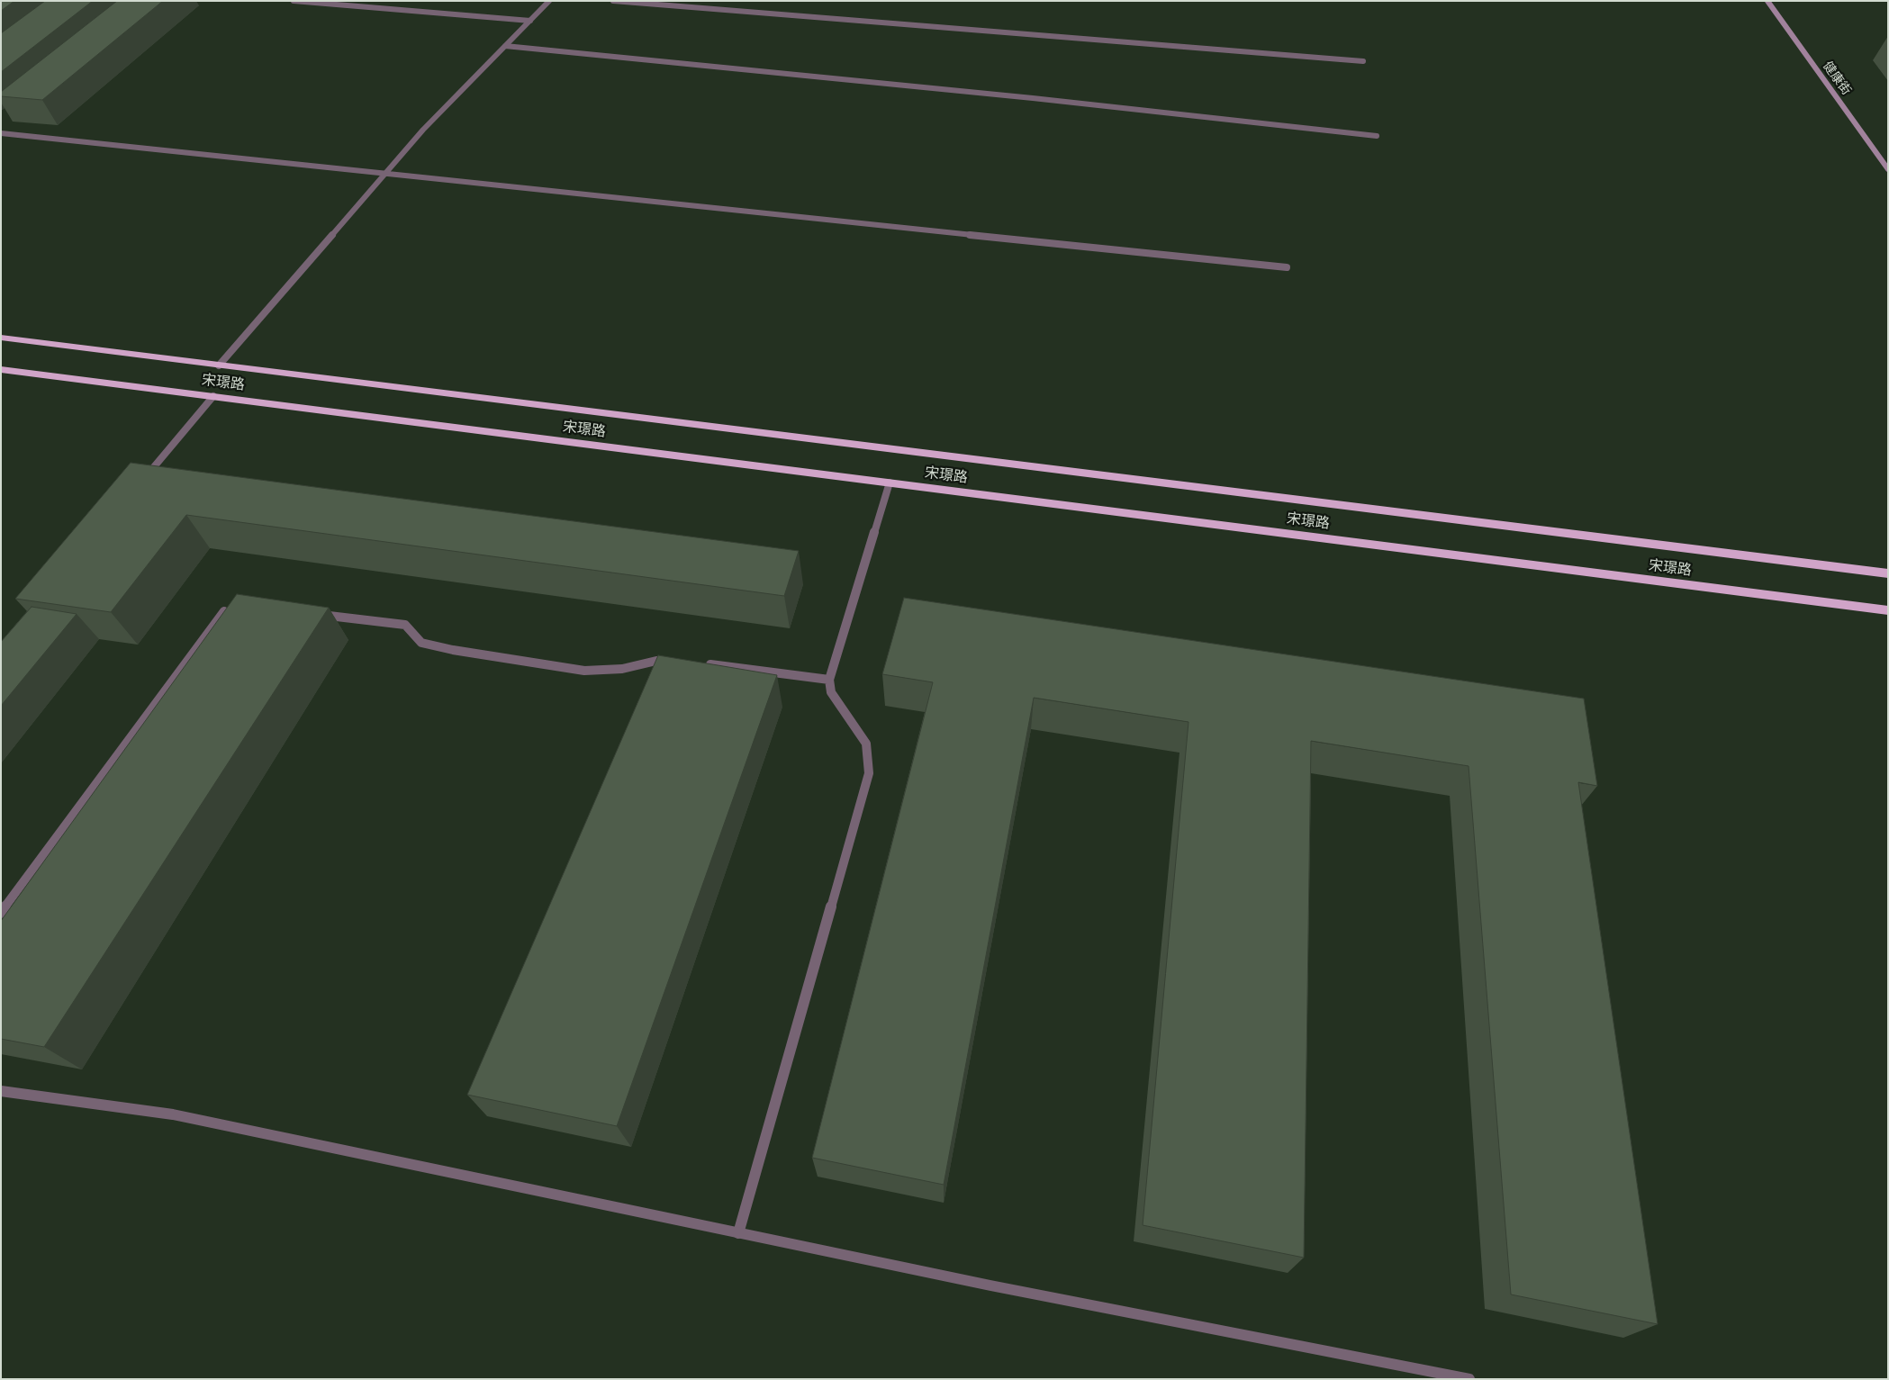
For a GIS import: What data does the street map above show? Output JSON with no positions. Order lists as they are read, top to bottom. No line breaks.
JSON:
{"streets":{"highway":["宋璟路"],"main road":["健康街"]}}
